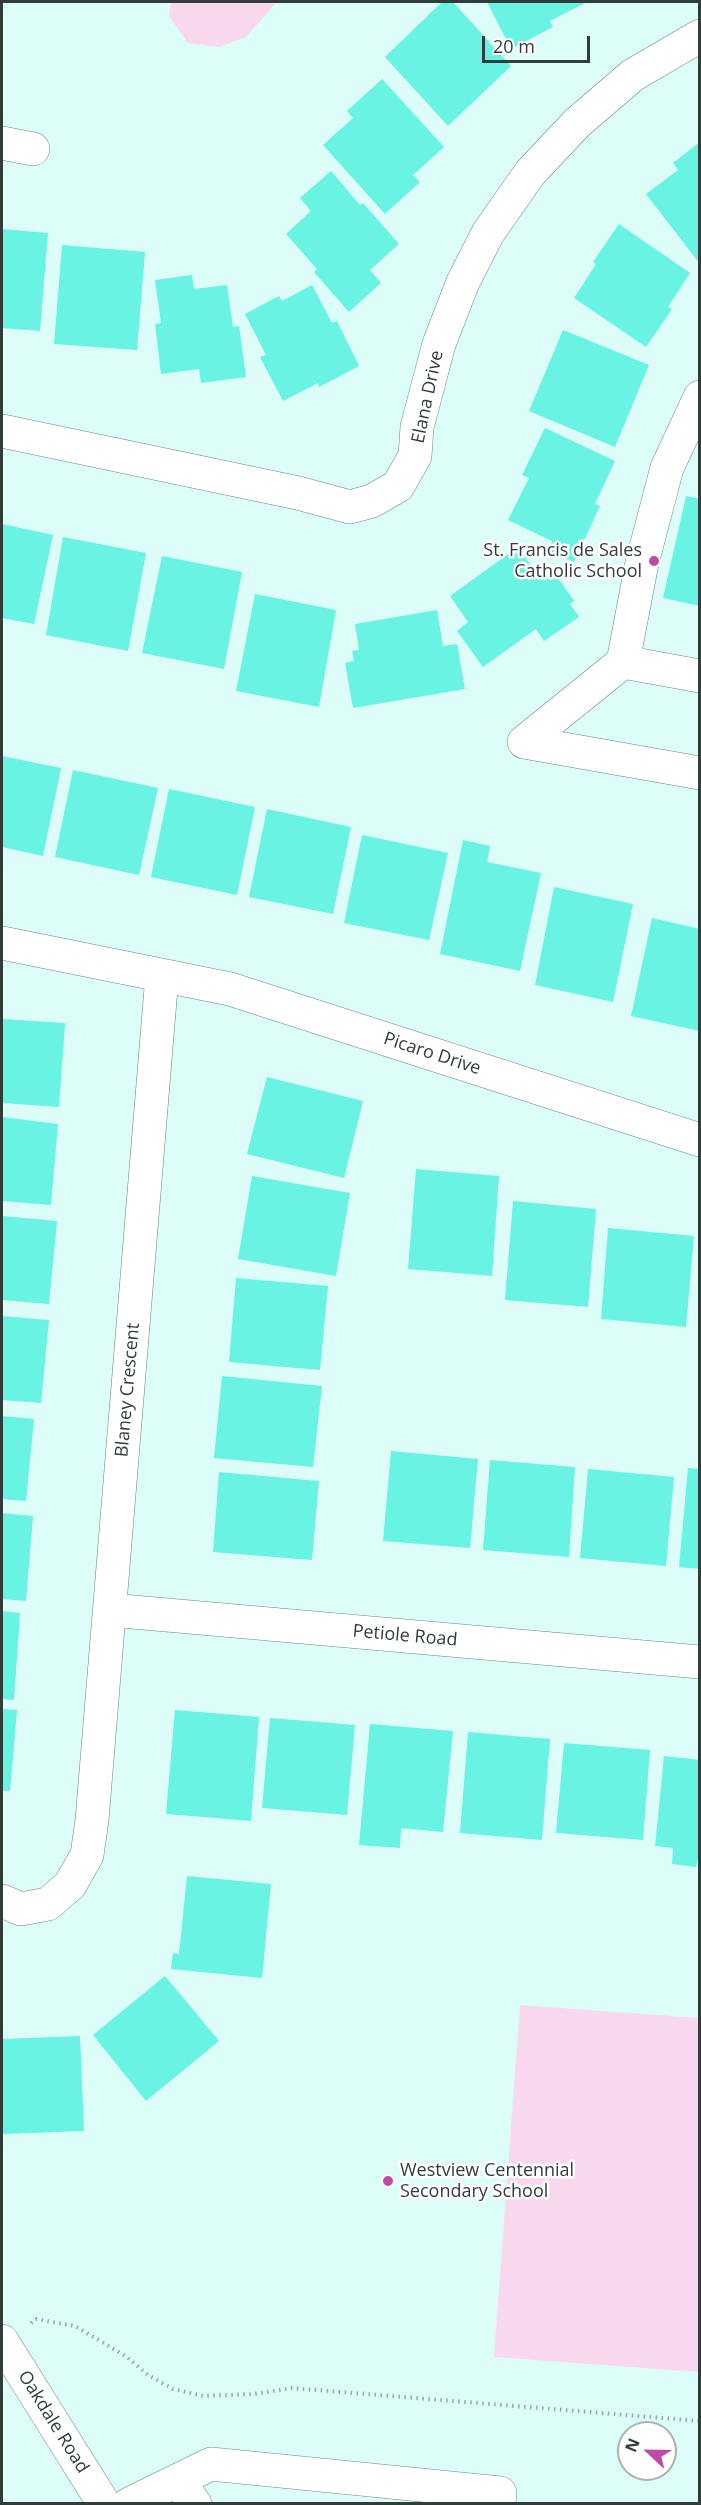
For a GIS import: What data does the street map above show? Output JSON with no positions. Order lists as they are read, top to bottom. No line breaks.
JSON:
{"streets":{"street":["Elana Drive","Picaro Drive","Blaney Crescent","Petiole Road","Oakdale Road"]},"crossings":[["Picaro Drive","Blaney Crescent"],["Blaney Crescent","Petiole Road"]],"places":["St. Francis de Sales Catholic School","Westview Centennial Secondary School"],"scale_bar":"20 m","north":"left"}
